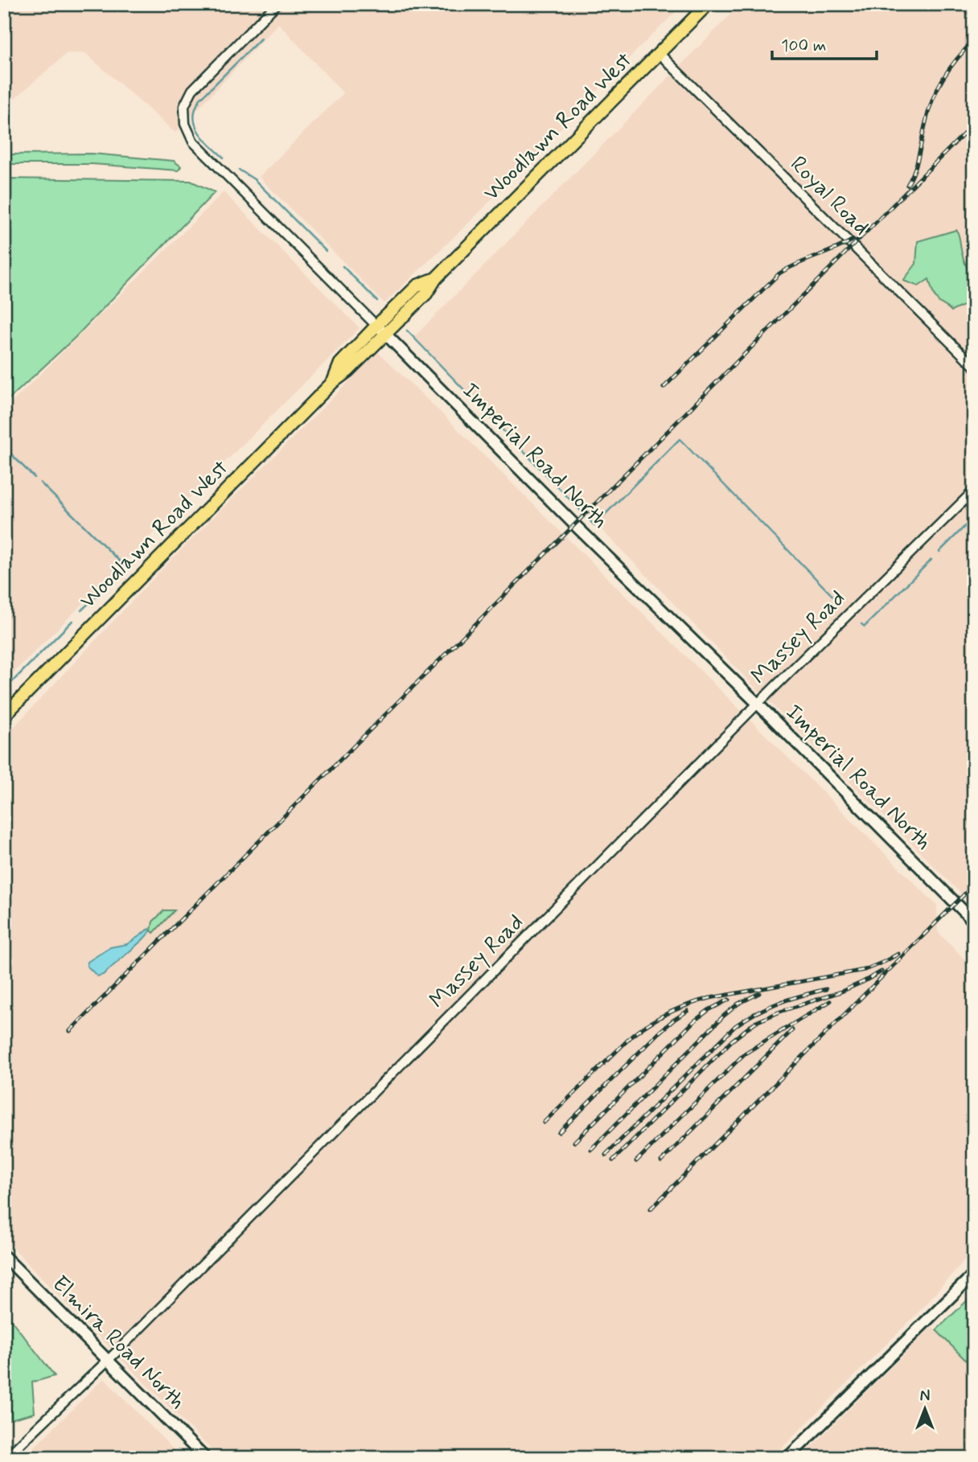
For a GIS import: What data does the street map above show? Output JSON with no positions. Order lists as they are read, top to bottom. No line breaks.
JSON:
{"streets":{"main road":["Woodlawn Road West"],"street":["Royal Road","Imperial Road North","Massey Road","Elmira Road North"]},"crossings":[["Woodlawn Road West","Royal Road"],["Woodlawn Road West","Imperial Road North"],["Imperial Road North","Massey Road"],["Massey Road","Elmira Road North"]],"scale_bar":"100 m","north":"top"}
